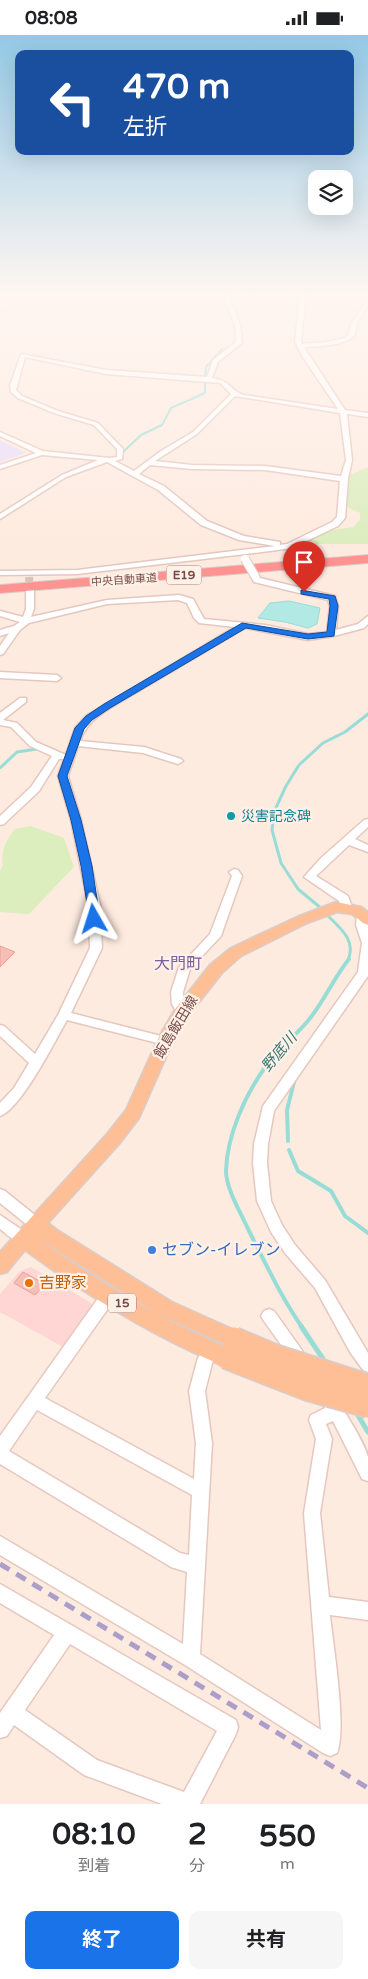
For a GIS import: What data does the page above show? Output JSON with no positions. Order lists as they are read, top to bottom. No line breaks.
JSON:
{"streets":{"highway":["E19","中央自動車道"],"main road":["飯島飯田線","15"]},"crossings":[["飯島飯田線","15"]],"districts":["大門町"],"water":["野底川"],"places":["災害記念碑","セブン-イレブン","吉野家"],"page":{"status":"08:08","turn":["470 m","左折"],"eta":["08:10","到着","2","分","550","m"],"buttons":["終了","共有"]}}
